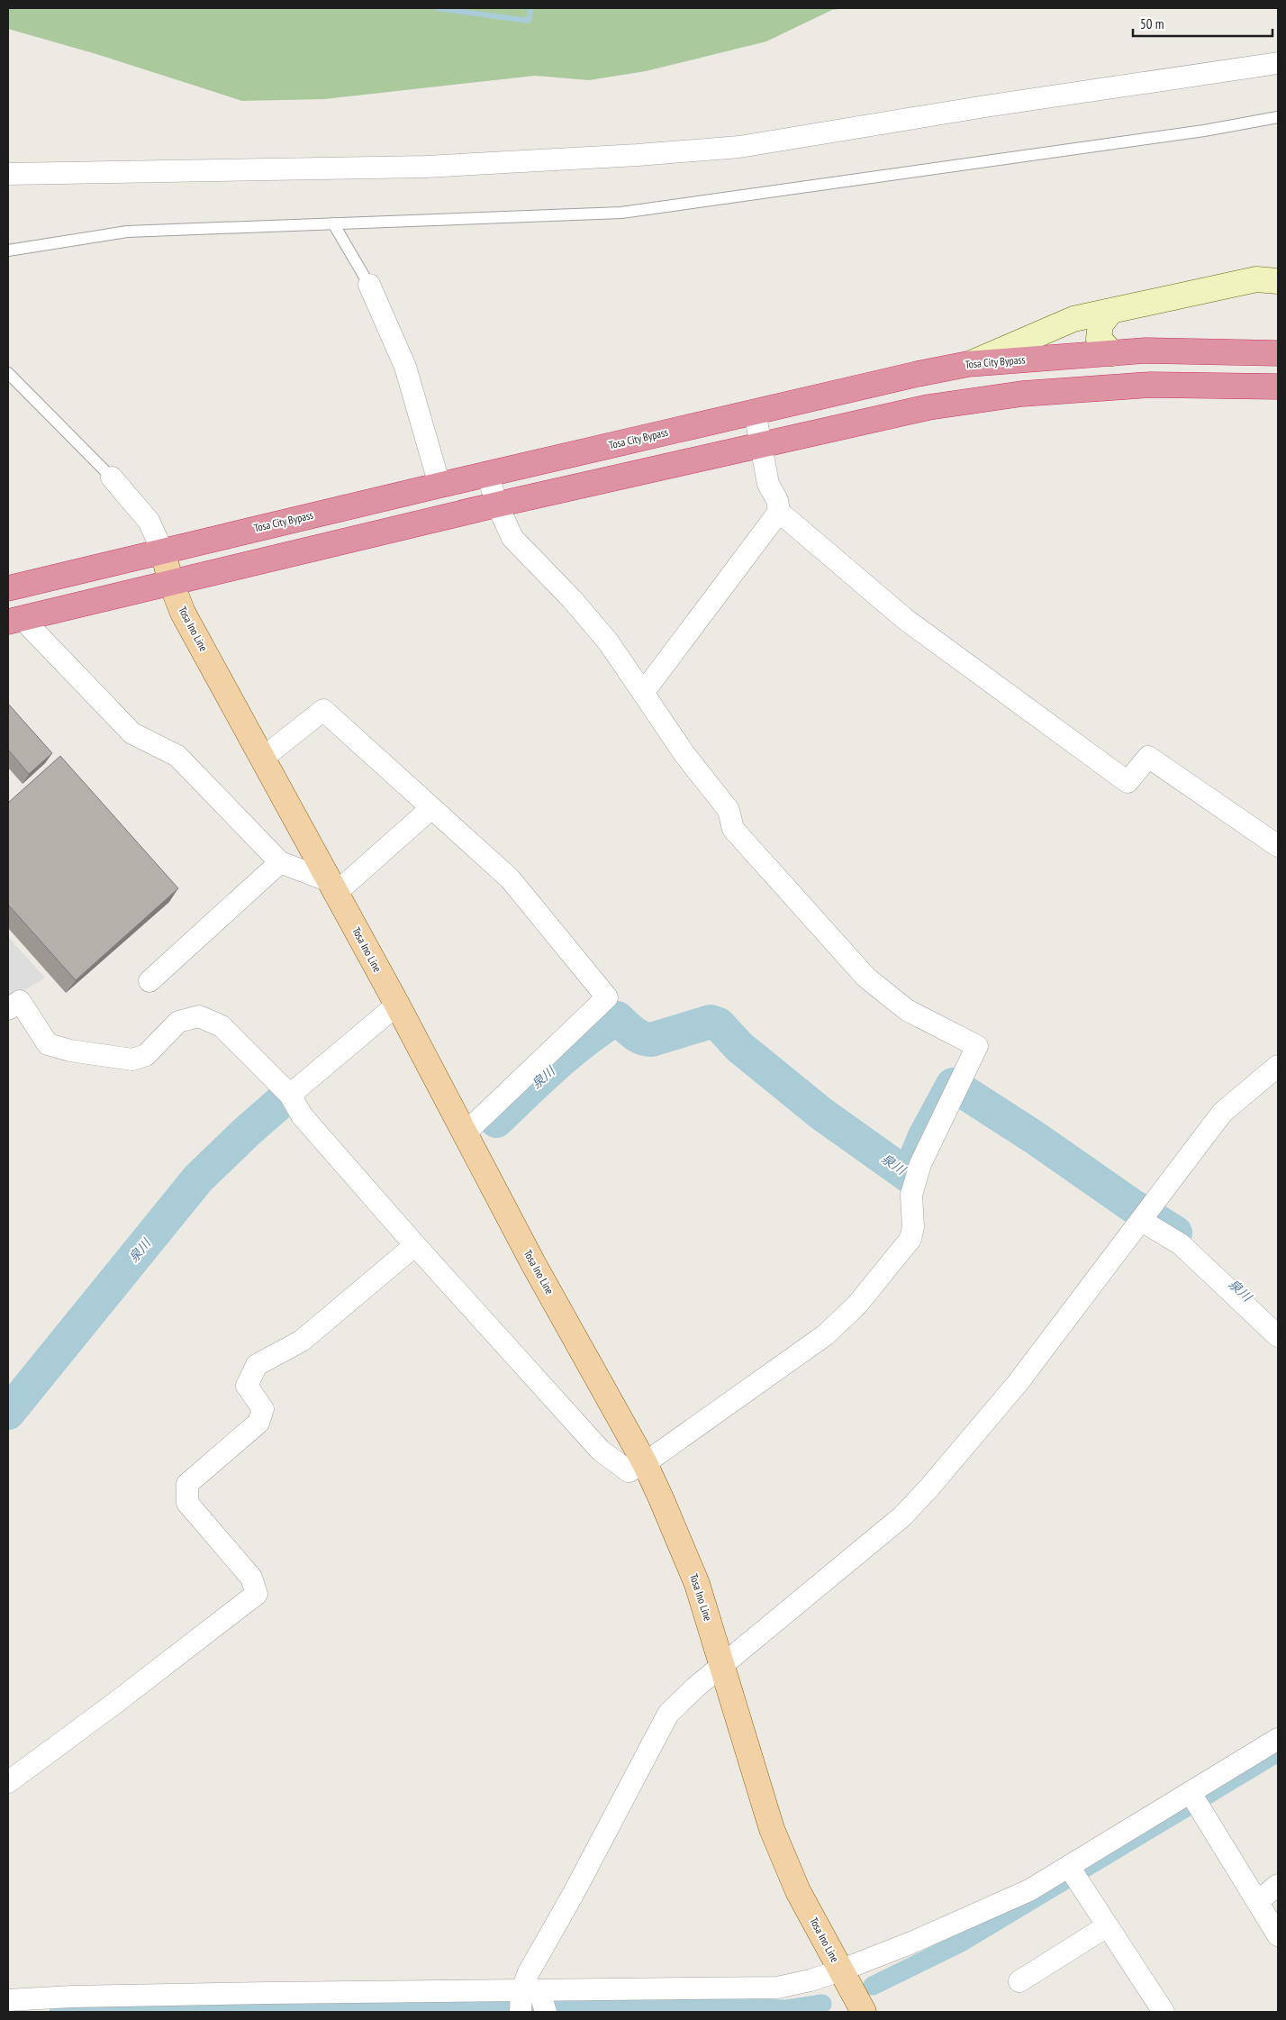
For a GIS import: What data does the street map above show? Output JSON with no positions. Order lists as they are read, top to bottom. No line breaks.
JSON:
{"streets":{"highway":["Tosa City Bypass"],"main road":["Tosa Ino Line"]},"crossings":[["Tosa City Bypass","Tosa Ino Line"]],"water":["泉川"],"scale_bar":"50 m"}
